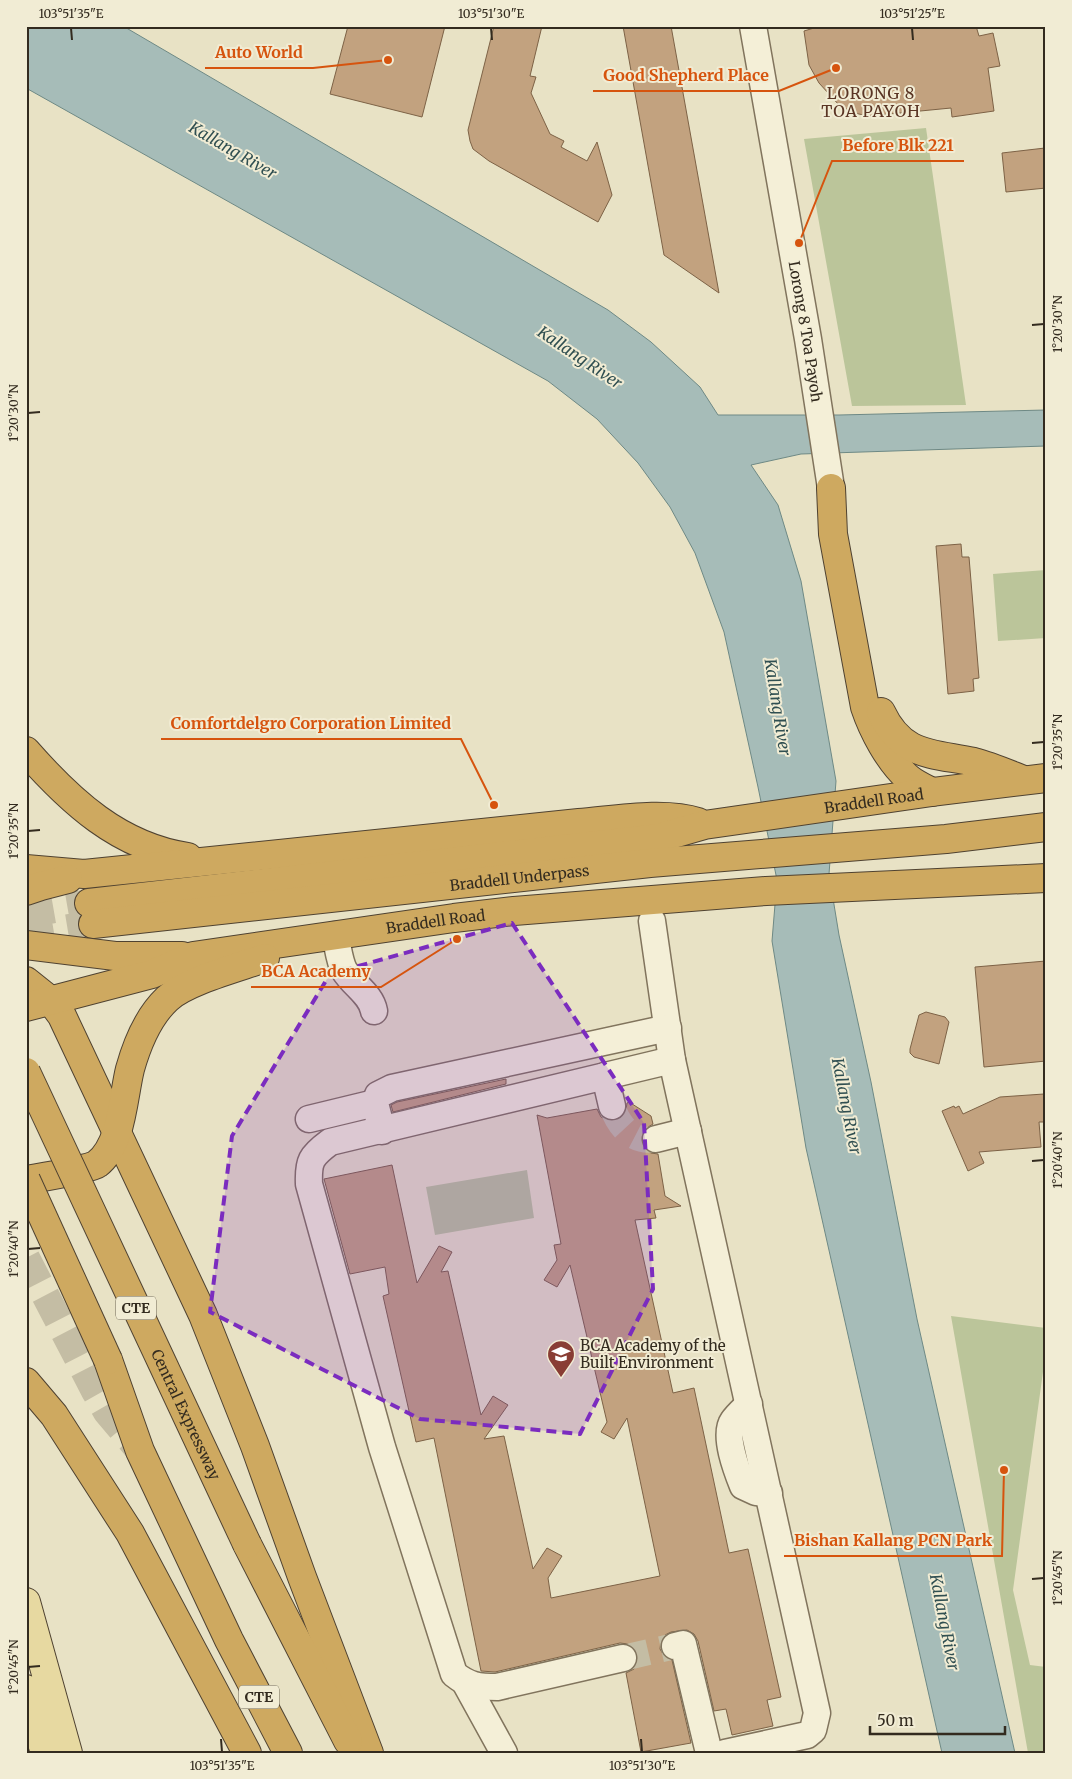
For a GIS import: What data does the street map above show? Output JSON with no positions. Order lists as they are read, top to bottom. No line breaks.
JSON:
{"streets":{"highway":["Braddell Road","Braddell Underpass","CTE","Central Expressway"],"street":["Lorong 8 Toa Payoh"]},"crossings":[["Braddell Road","Braddell Underpass"]],"districts":["LORONG 8 TOA PAYOH"],"water":["Kallang River"],"places":{"other":["Auto World","Good Shepherd Place","Before Blk 221","Comfortdelgro Corporation Limited","BCA Academy","Bishan Kallang PCN Park"],"school or university":["BCA Academy of the Built Environment"]},"scale_bar":"50 m","coordinates":["103°51'35\"E","103°51'30\"E","103°51'25\"E","1°20'30\"N","1°20'35\"N","1°20'40\"N","1°20'45\"N"]}
